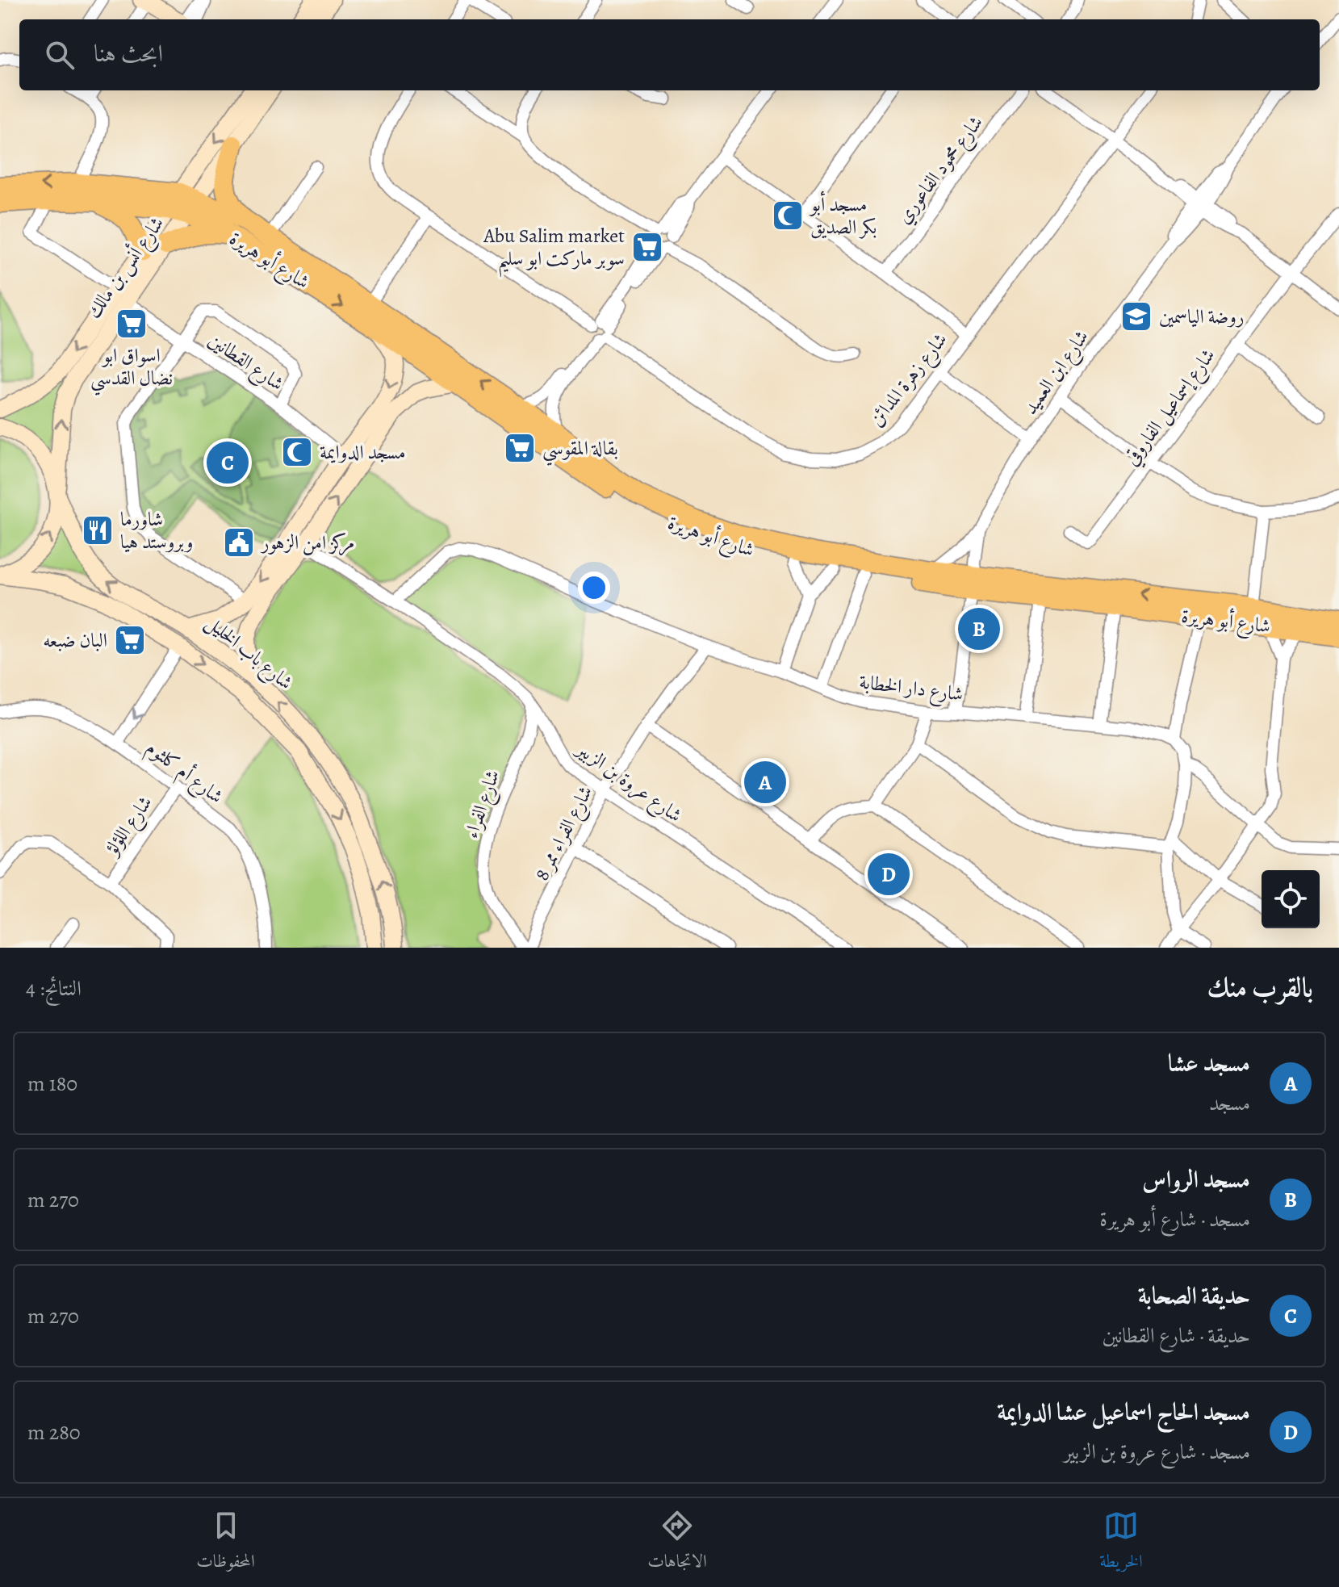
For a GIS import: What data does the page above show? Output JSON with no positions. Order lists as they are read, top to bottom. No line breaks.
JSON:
{"streets":{"highway":["شارع أبو هريرة"],"main road":["شارع أنس بن مالك","شارع باب الخليل"],"street":["شارع محمود الفاعوري","شارع القطانين","شارع ابن العميد","شارع زهرة المدائن","شارع إسماعيل الفاروقي","شارع دار الخطابة","شارع أم كلثوم","شارع عروة بن الزبير","شارع الفراء","شارع اللؤلؤ","شارع الفراء ممر 8"]},"crossings":[["شارع أبو هريرة","شارع أنس بن مالك"],["شارع أبو هريرة","شارع القطانين"],["شارع أبو هريرة","شارع ابن العميد"],["شارع أنس بن مالك","شارع القطانين"],["شارع أنس بن مالك","شارع باب الخليل"],["شارع ابن العميد","شارع دار الخطابة"],["شارع دار الخطابة","شارع عروة بن الزبير"],["شارع دار الخطابة","شارع الفراء ممر 8"],["شارع أم كلثوم","شارع اللؤلؤ"],["شارع عروة بن الزبير","شارع الفراء"],["شارع عروة بن الزبير","شارع الفراء ممر 8"]],"places":{"mosque":["مسجد أبو بكر الصديق","مسجد الدوايمة"],"supermarket":["Abu Salim market سوبر ماركت ابو سليم","اسواق ابو نضال القدسي","بقالة المقوسي","البان ضبعه"],"school or university":["روضة الياسمين"],"restaurant":["شاورما وبروستد هيا"],"public building":["مركز امن الزهور"]},"page":{"search":"ابحث هنا","pins":["C","B","A","D"],"heading":["بالقرب منك","النتائج: 4"],"list":[{"mark":"A","name":"مسجد عشا","note":"مسجد","value":"180 m"},{"mark":"B","name":"مسجد الرواس","note":"مسجد · شارع أبو هريرة","value":"270 m"},{"mark":"C","name":"حديقة الصحابة","note":"حديقة · شارع القطانين","value":"270 m"},{"mark":"D","name":"مسجد الحاج اسماعيل عشا الدوايمة","note":"مسجد · شارع عروة بن الزبير","value":"280 m"}],"nav":["الخريطة","الاتجاهات","المحفوظات"]}}
